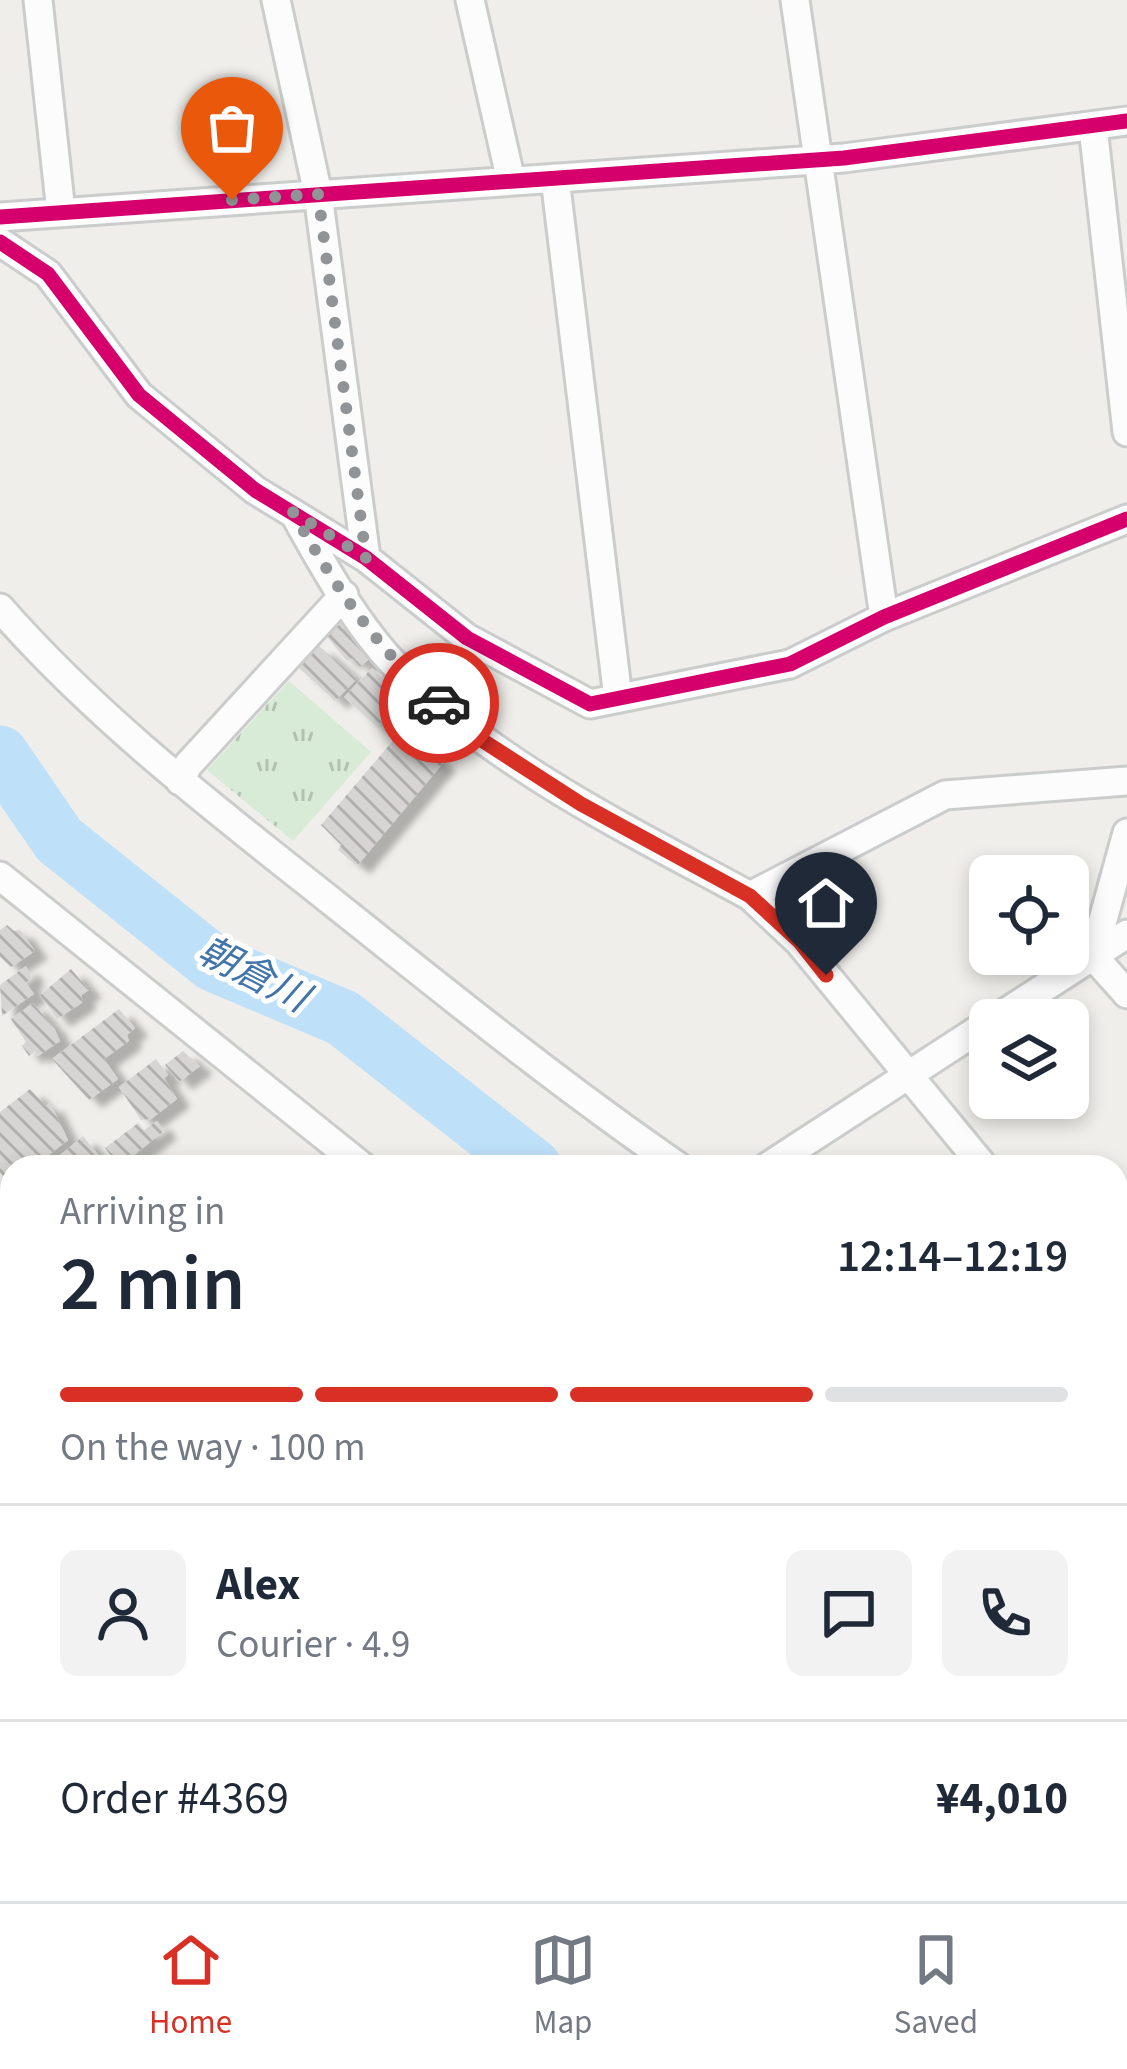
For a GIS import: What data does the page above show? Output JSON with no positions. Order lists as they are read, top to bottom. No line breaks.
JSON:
{"water":["朝倉川"],"page":{"heading":["2 min","Arriving in","12:14–12:19"],"panel":["Alex","Courier · 4.9","Order #4369","¥4,010"],"bar":"On the way · 100 m","tabs":["Home","Map","Saved"]}}
